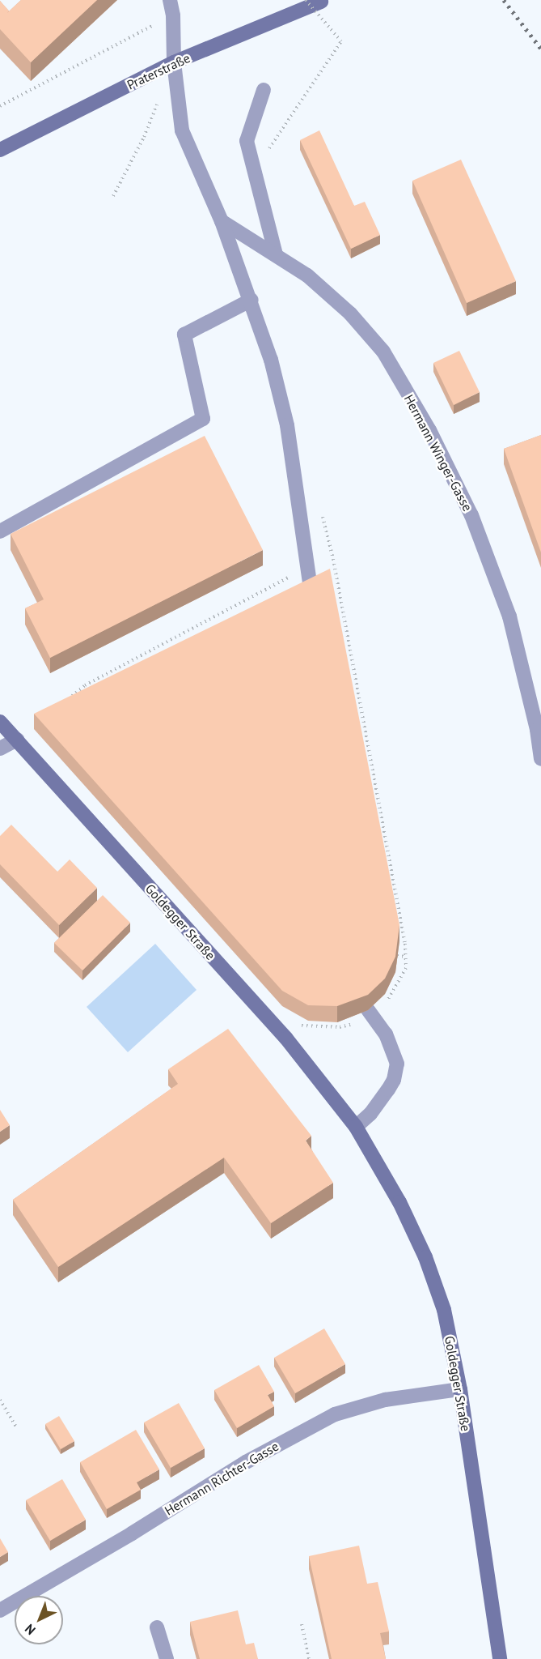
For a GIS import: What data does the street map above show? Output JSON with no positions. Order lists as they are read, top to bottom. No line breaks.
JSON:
{"streets":{"main road":["Praterstraße","Goldegger Straße"],"street":["Hermann Winger-Gasse","Hermann Richter-Gasse"]},"crossings":[["Goldegger Straße","Hermann Richter-Gasse"]],"north":"bottom left"}
